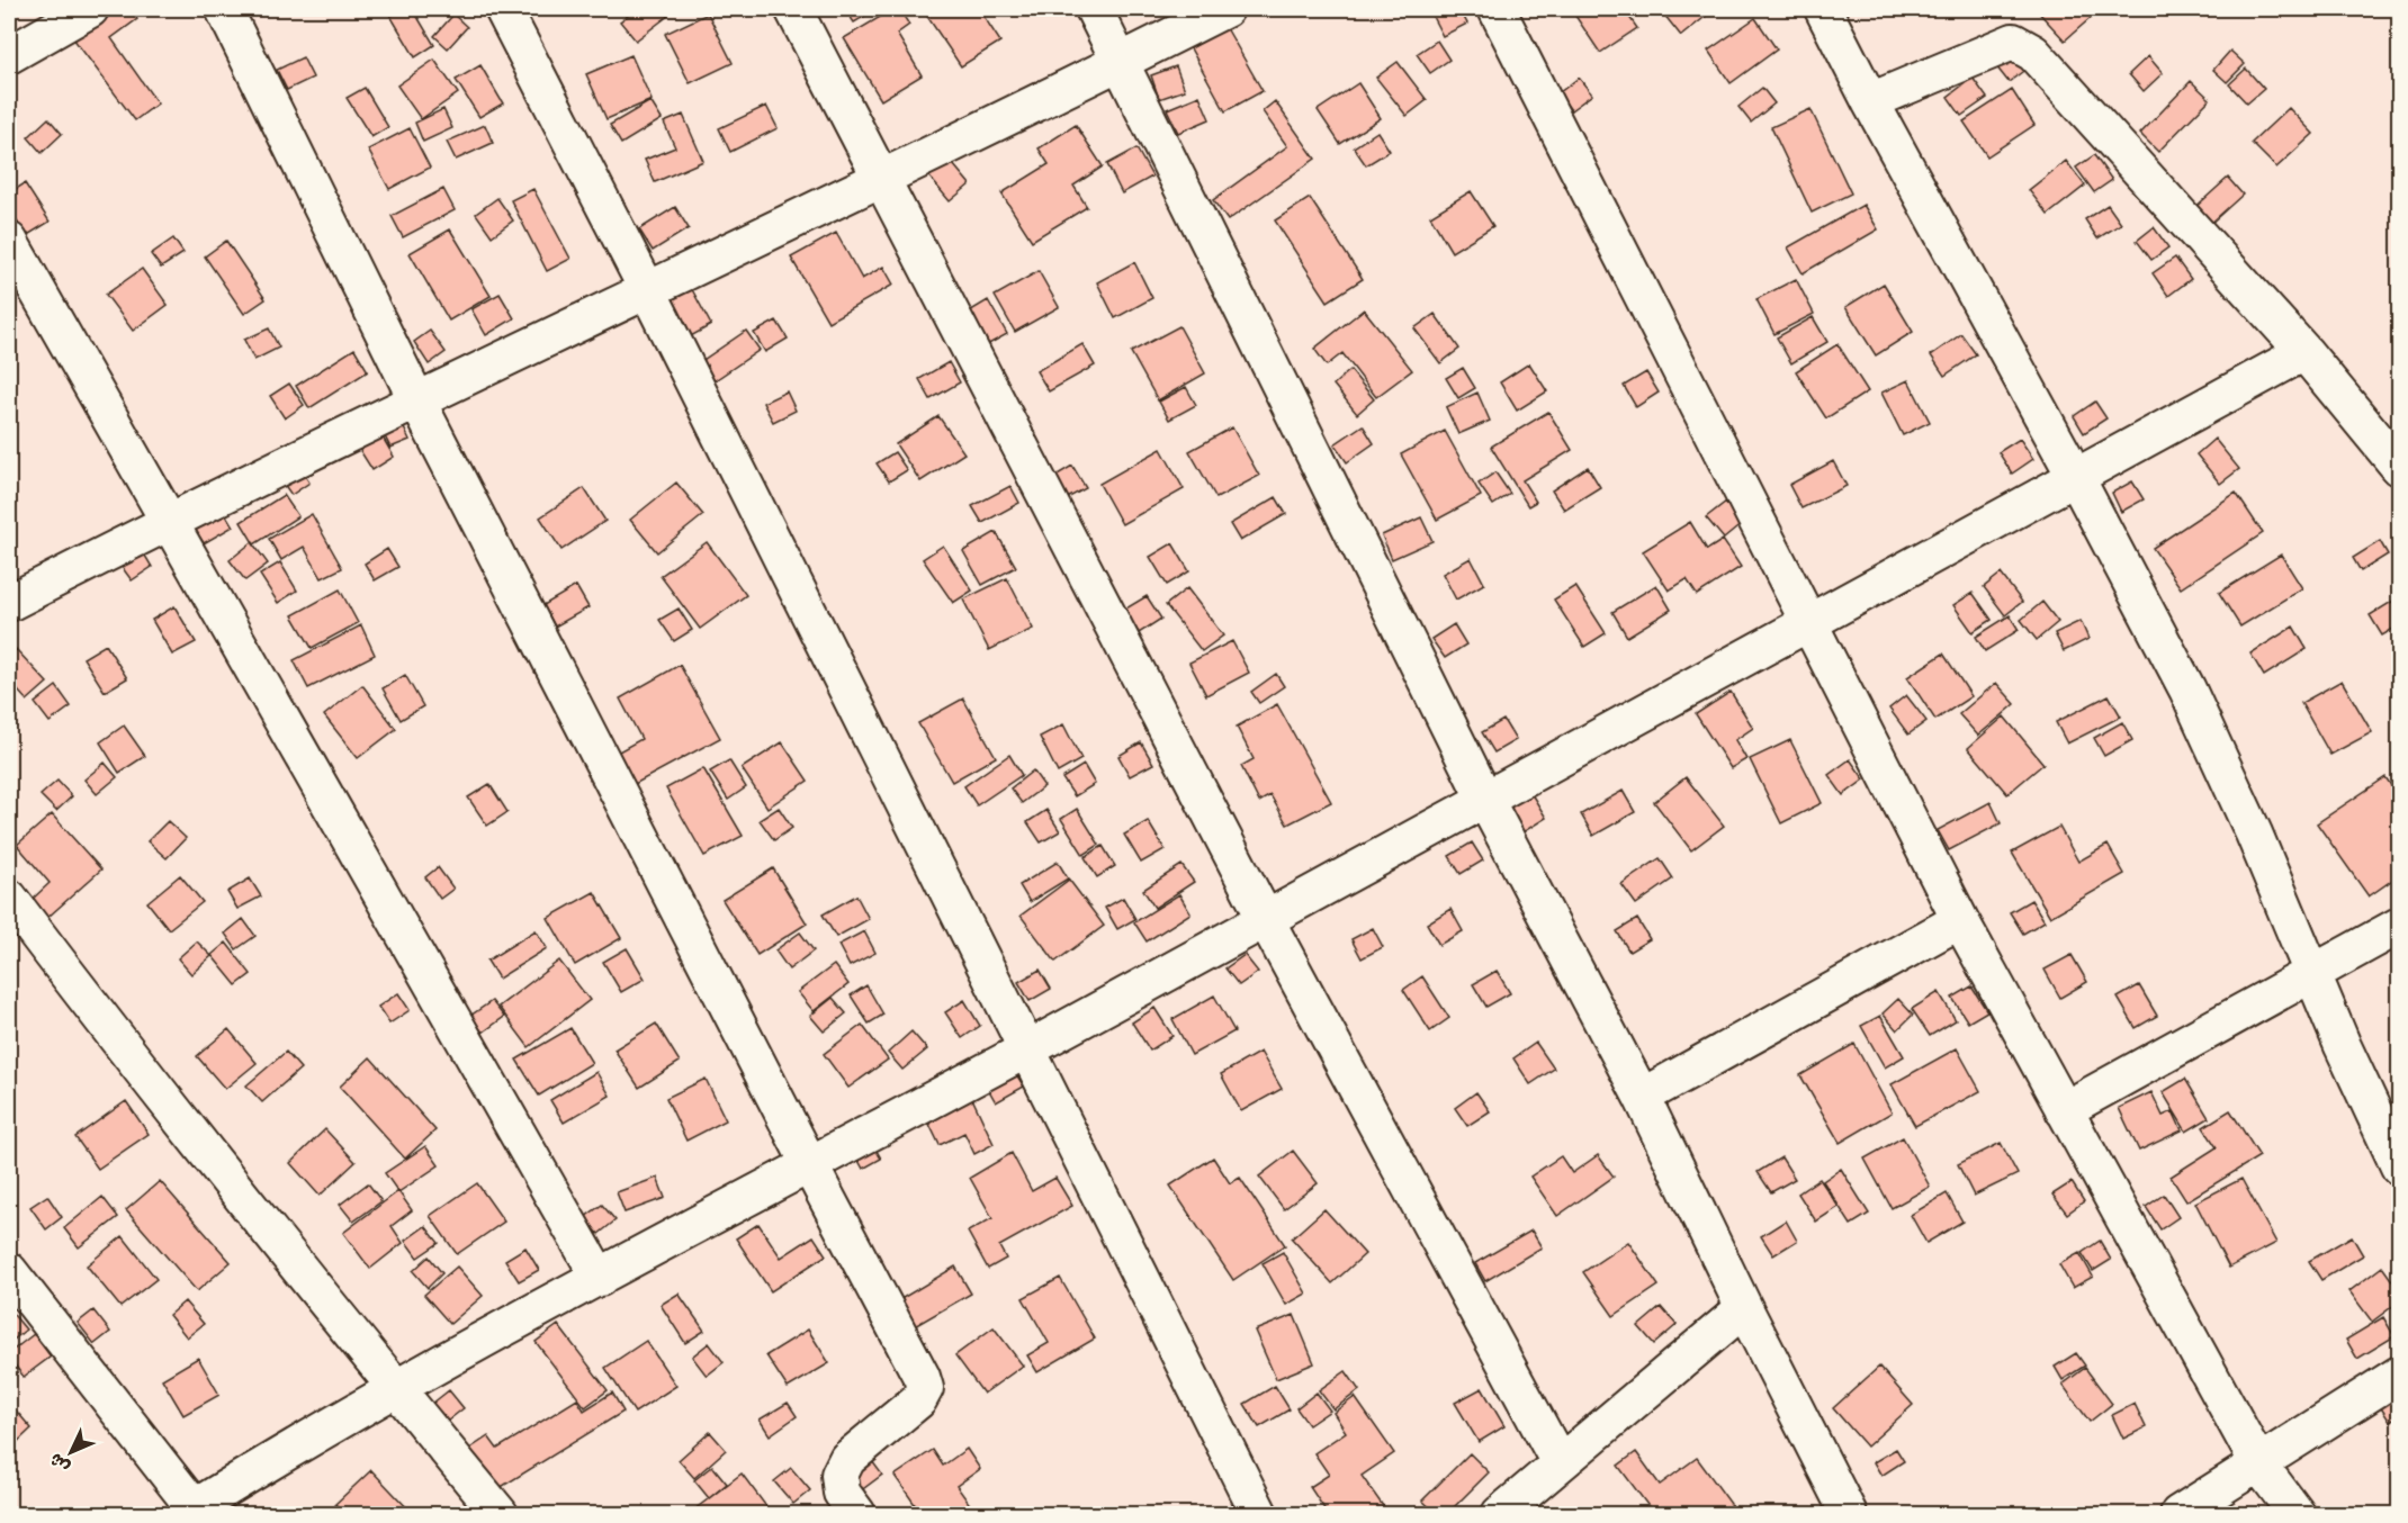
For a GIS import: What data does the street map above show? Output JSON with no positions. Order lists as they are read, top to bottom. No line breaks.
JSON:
{"north":"bottom left"}
